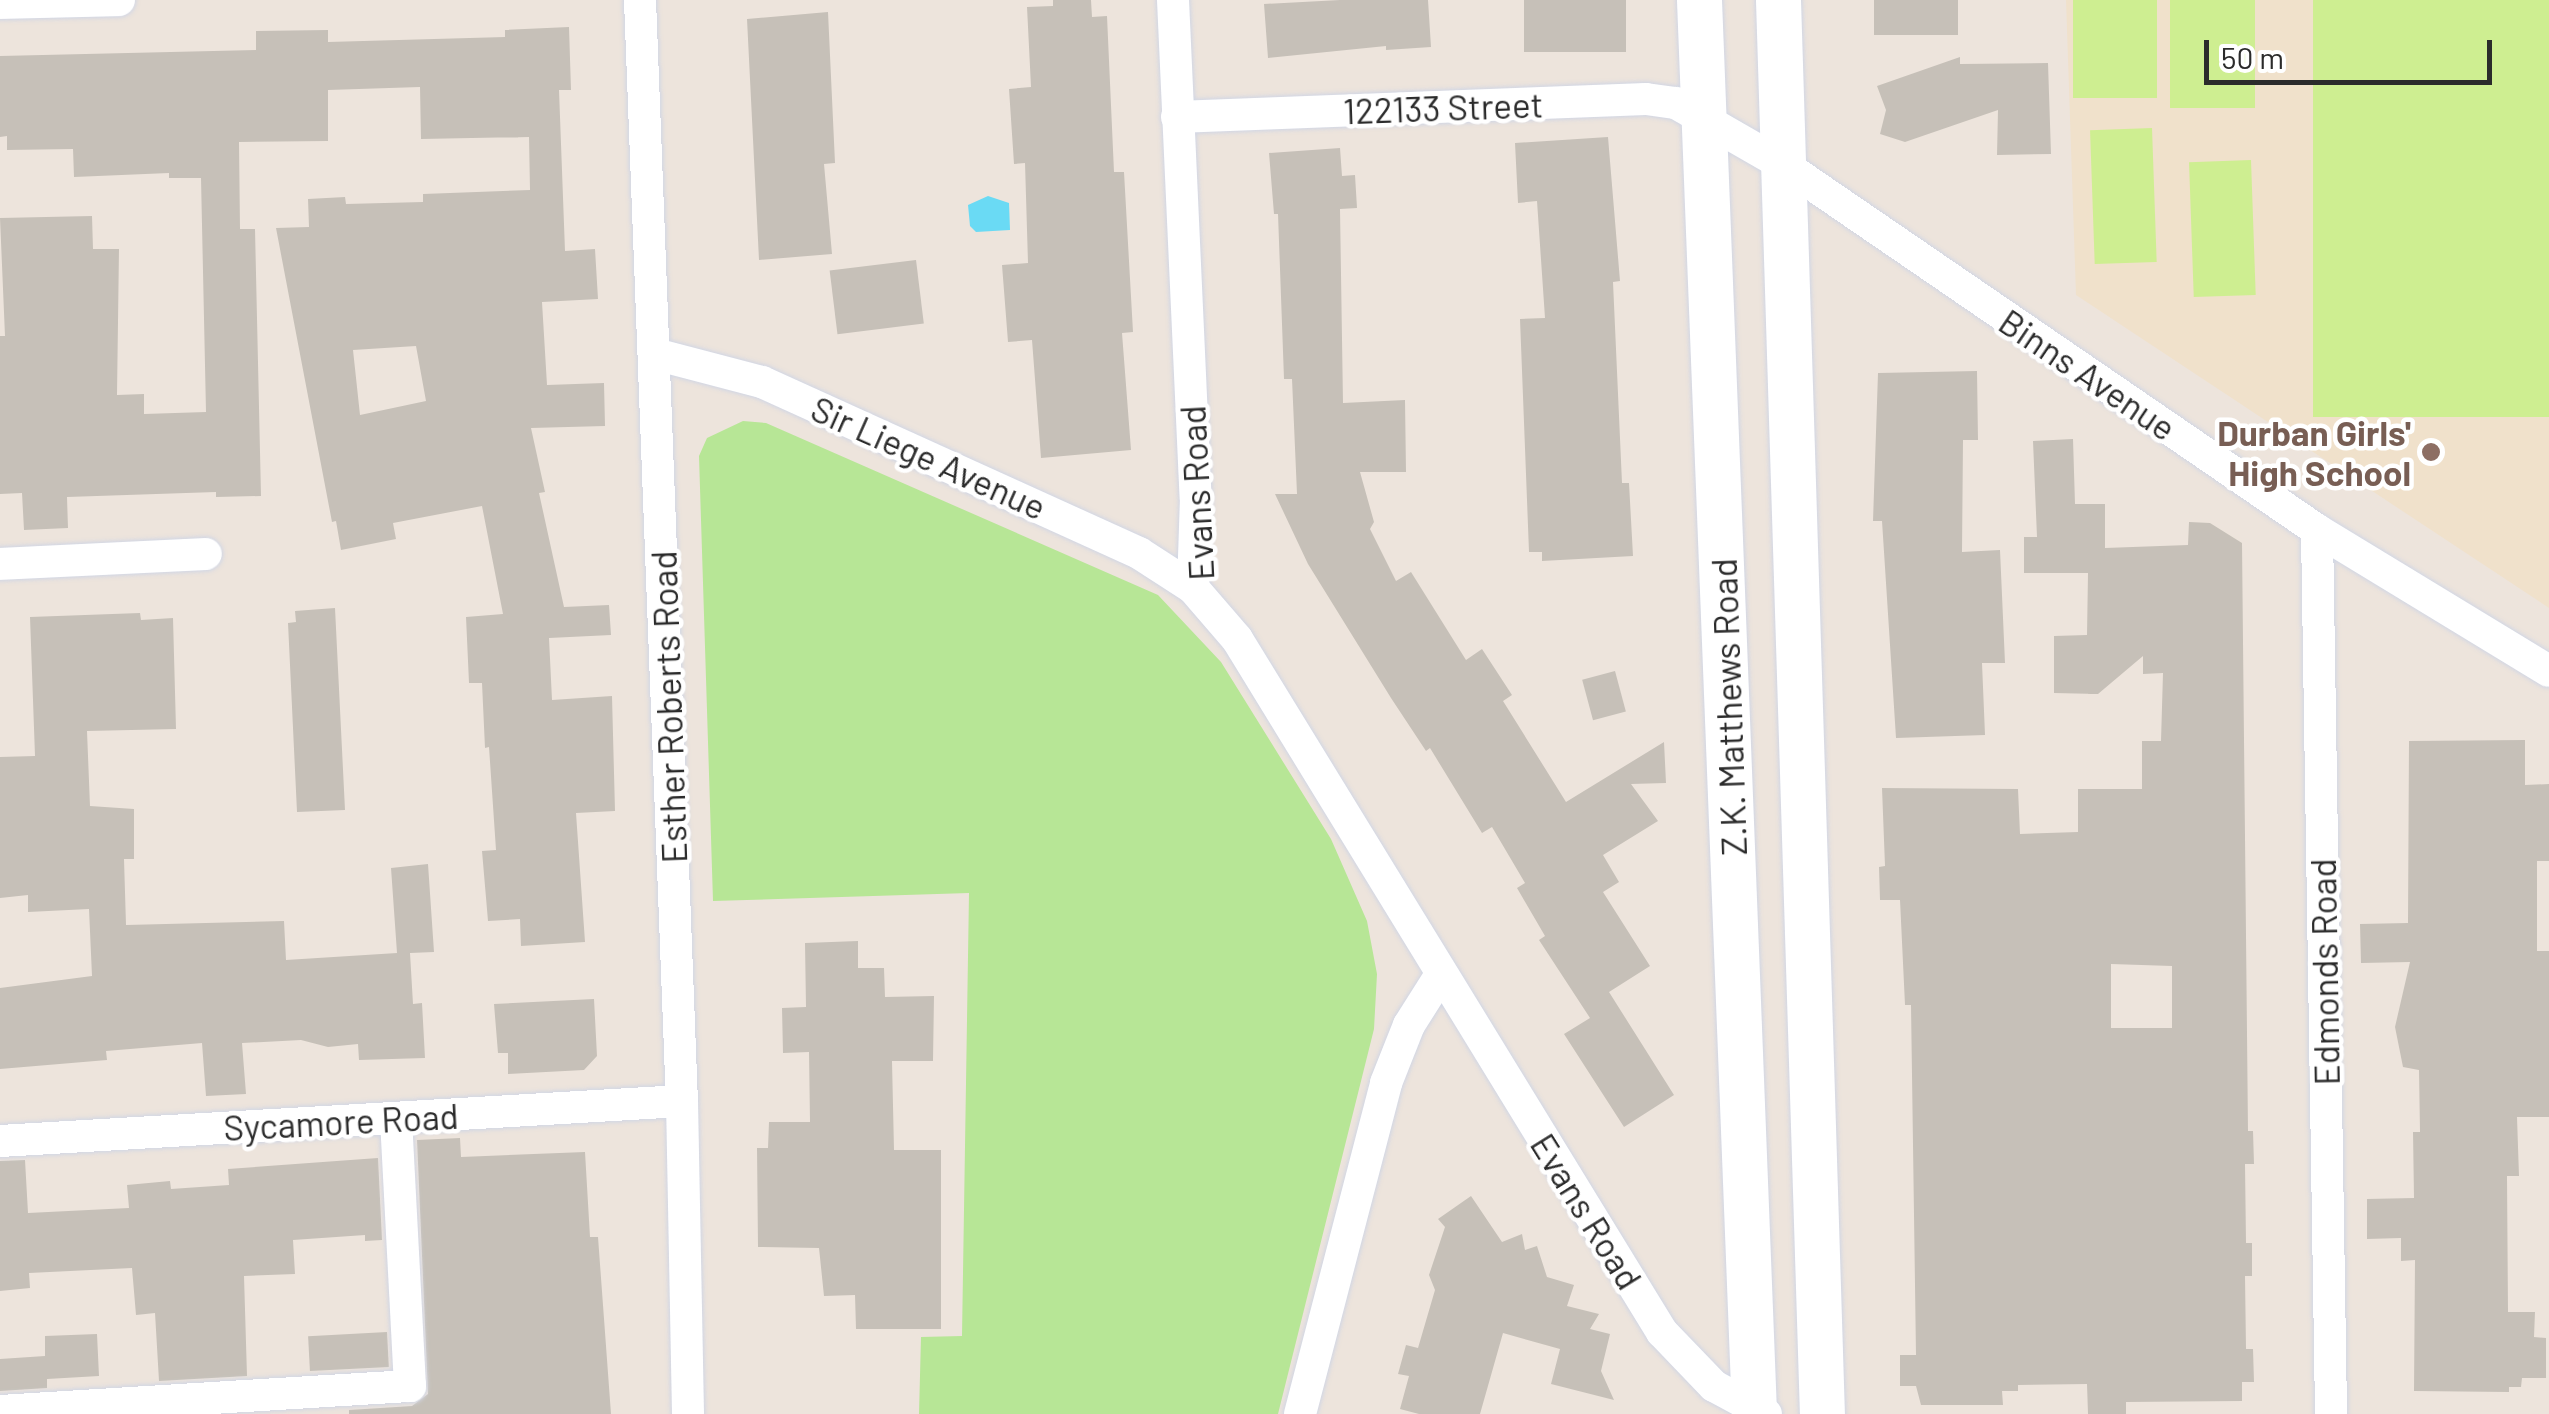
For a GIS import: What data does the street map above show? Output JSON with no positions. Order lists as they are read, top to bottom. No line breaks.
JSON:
{"streets":{"street":["122133 Street","Binns Avenue","Sir Liege Avenue","Evans Road","Esther Roberts Road","Z.K. Matthews Road","Edmonds Road","Sycamore Road"]},"crossings":[["122133 Street","Binns Avenue"],["122133 Street","Evans Road"],["122133 Street","Z.K. Matthews Road"],["Binns Avenue","Z.K. Matthews Road"],["Binns Avenue","Edmonds Road"],["Sir Liege Avenue","Evans Road"],["Sir Liege Avenue","Esther Roberts Road"],["Evans Road","Z.K. Matthews Road"],["Esther Roberts Road","Sycamore Road"]],"places":["Durban Girls' High School"],"scale_bar":"50 m"}
